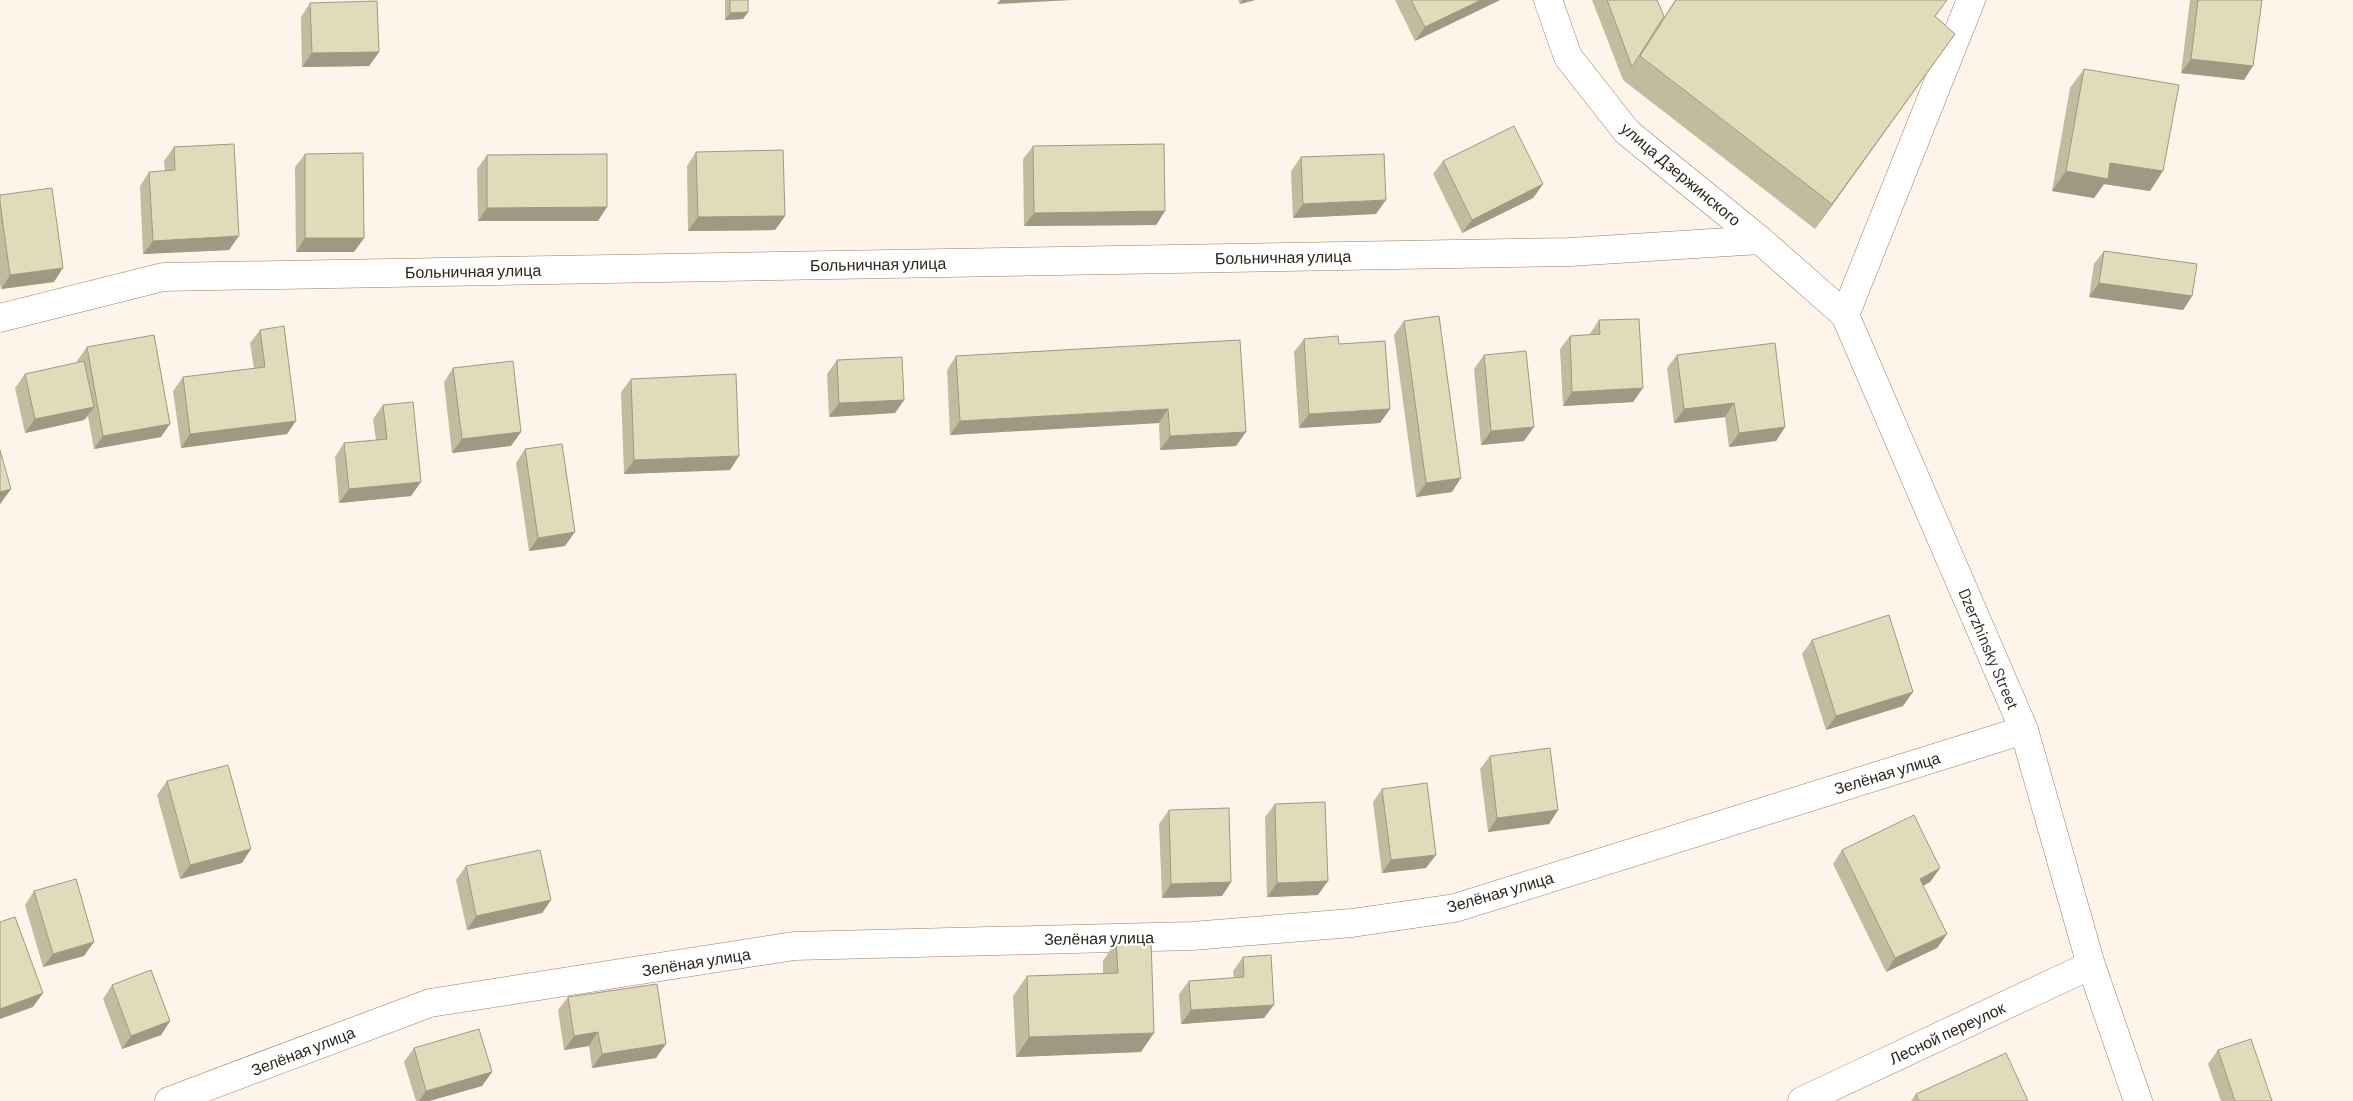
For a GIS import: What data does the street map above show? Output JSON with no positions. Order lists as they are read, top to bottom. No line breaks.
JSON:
{"streets":{"street":["улица Дзержинского","Больничная улица","Dzerzhinsky Street","Зелёная улица","Лесной переулок"]},"crossings":[["улица Дзержинского","Больничная улица"],["улица Дзержинского","Dzerzhinsky Street"],["Больничная улица","Dzerzhinsky Street"],["Dzerzhinsky Street","Зелёная улица"],["Dzerzhinsky Street","Лесной переулок"]]}
